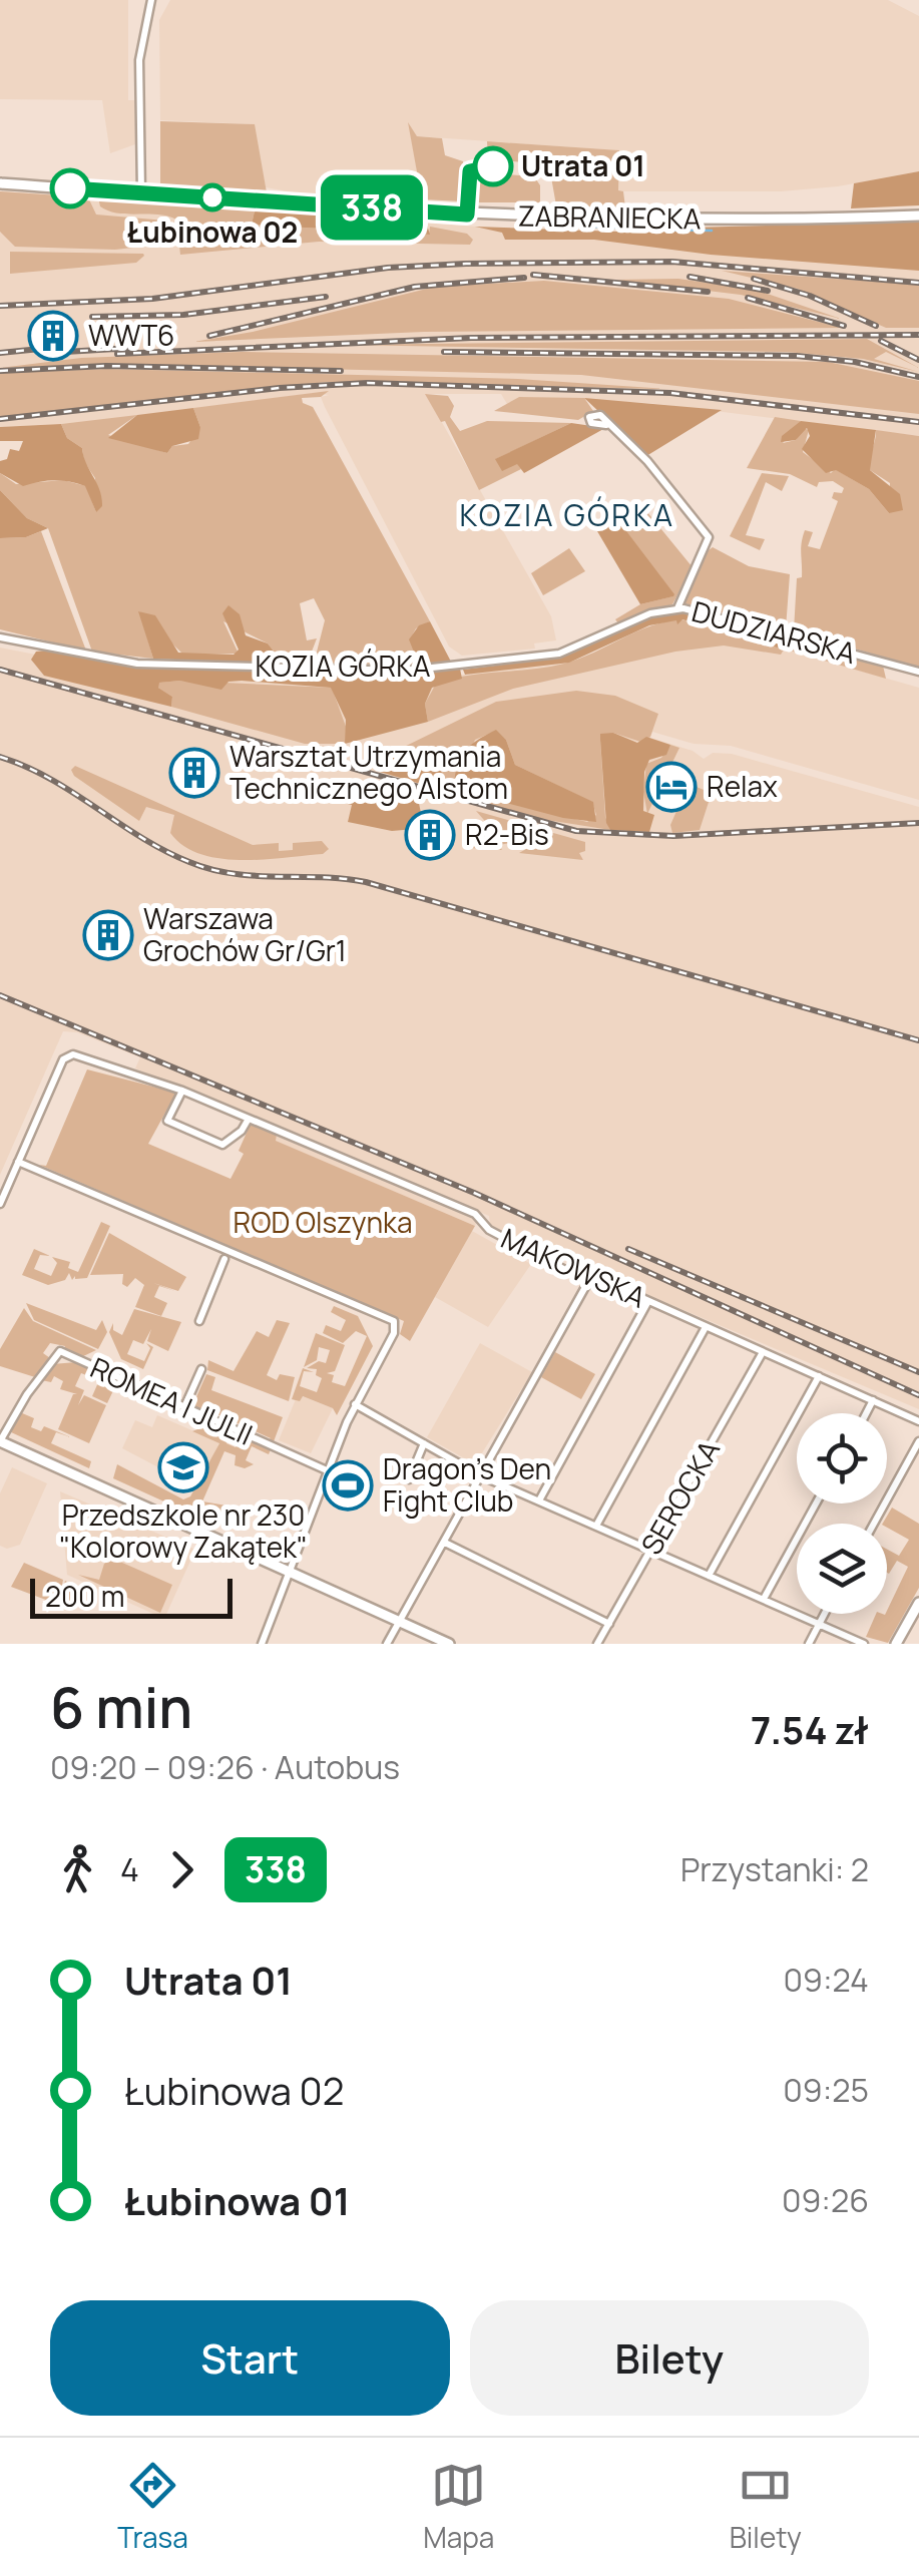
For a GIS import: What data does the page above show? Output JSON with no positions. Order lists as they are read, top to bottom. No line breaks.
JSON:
{"streets":{"main road":["ZABRANIECKA"],"street":["DUDZIARSKA","KOZIA GÓRKA","MAKOWSKA","ROMEA I JULII","SEROCKA"]},"crossings":[["DUDZIARSKA","KOZIA GÓRKA"],["MAKOWSKA","SEROCKA"]],"districts":["KOZIA GÓRKA"],"parks":["ROD Olszynka"],"places":{"other":["Utrata 01","Łubinowa 02"],"building":["WWT6","Warsztat Utrzymania Technicznego Alstom","R2-Bis","Warszawa Grochów Gr/Gr1"],"hotel":["Relax"],"school or university":["Przedszkole nr 230 \"Kolorowy Zakątek\""],"sports":["Dragon's Den Fight Club"]},"lines":["bus line 338"],"scale_bar":"200 m","page":{"on_map":"338","scale":"200 m","heading":["6 min","09:20 – 09:26 · Autobus","7.54 zł"],"legs":["4","338","Przystanki: 2"],"list":[{"name":"Utrata 01","value":"09:24"},{"name":"Łubinowa 02","value":"09:25"},{"name":"Łubinowa 01","value":"09:26"}],"buttons":["Start","Bilety"],"tabs":["Trasa","Mapa","Bilety"]}}
